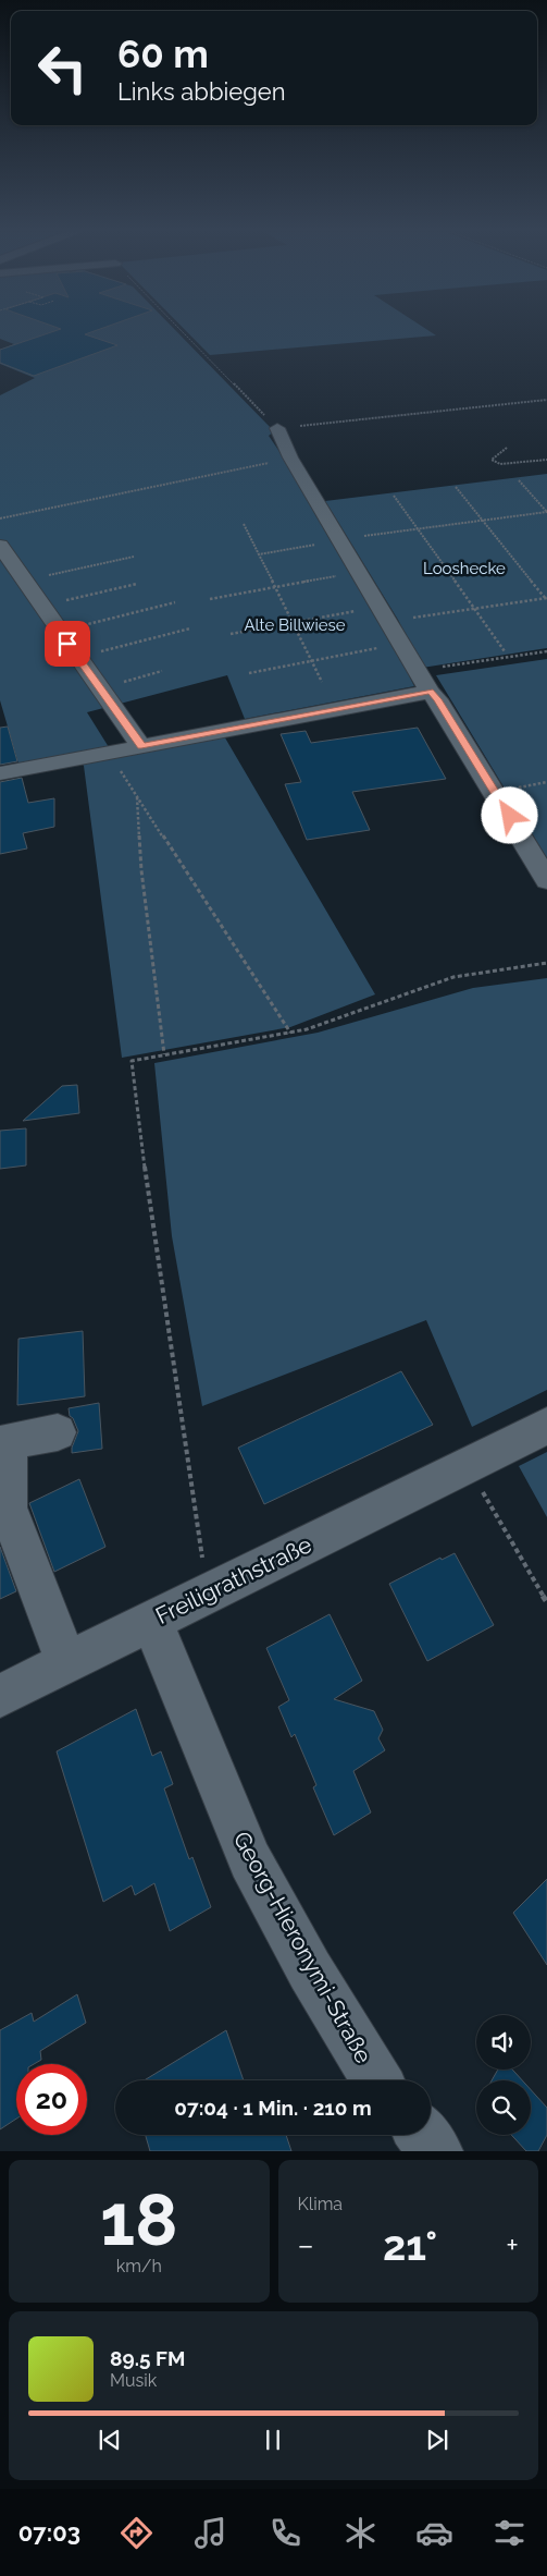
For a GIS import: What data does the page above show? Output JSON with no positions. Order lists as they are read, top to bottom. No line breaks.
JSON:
{"streets":{"street":["Freiligrathstraße","Georg-Hieronymi-Straße"]},"crossings":[["Freiligrathstraße","Georg-Hieronymi-Straße"]],"parks":["Looshecke","Alte Billwiese"],"page":{"turn":["60 m","Links abbiegen"],"limit":"20","trip":"07:04 · 1 Min. · 210 m","tile":[["18","km/h"],"Klima"],"heat":["−","21°","+"],"song":["89.5 FM","Musik"],"tabs":"07:03"}}
